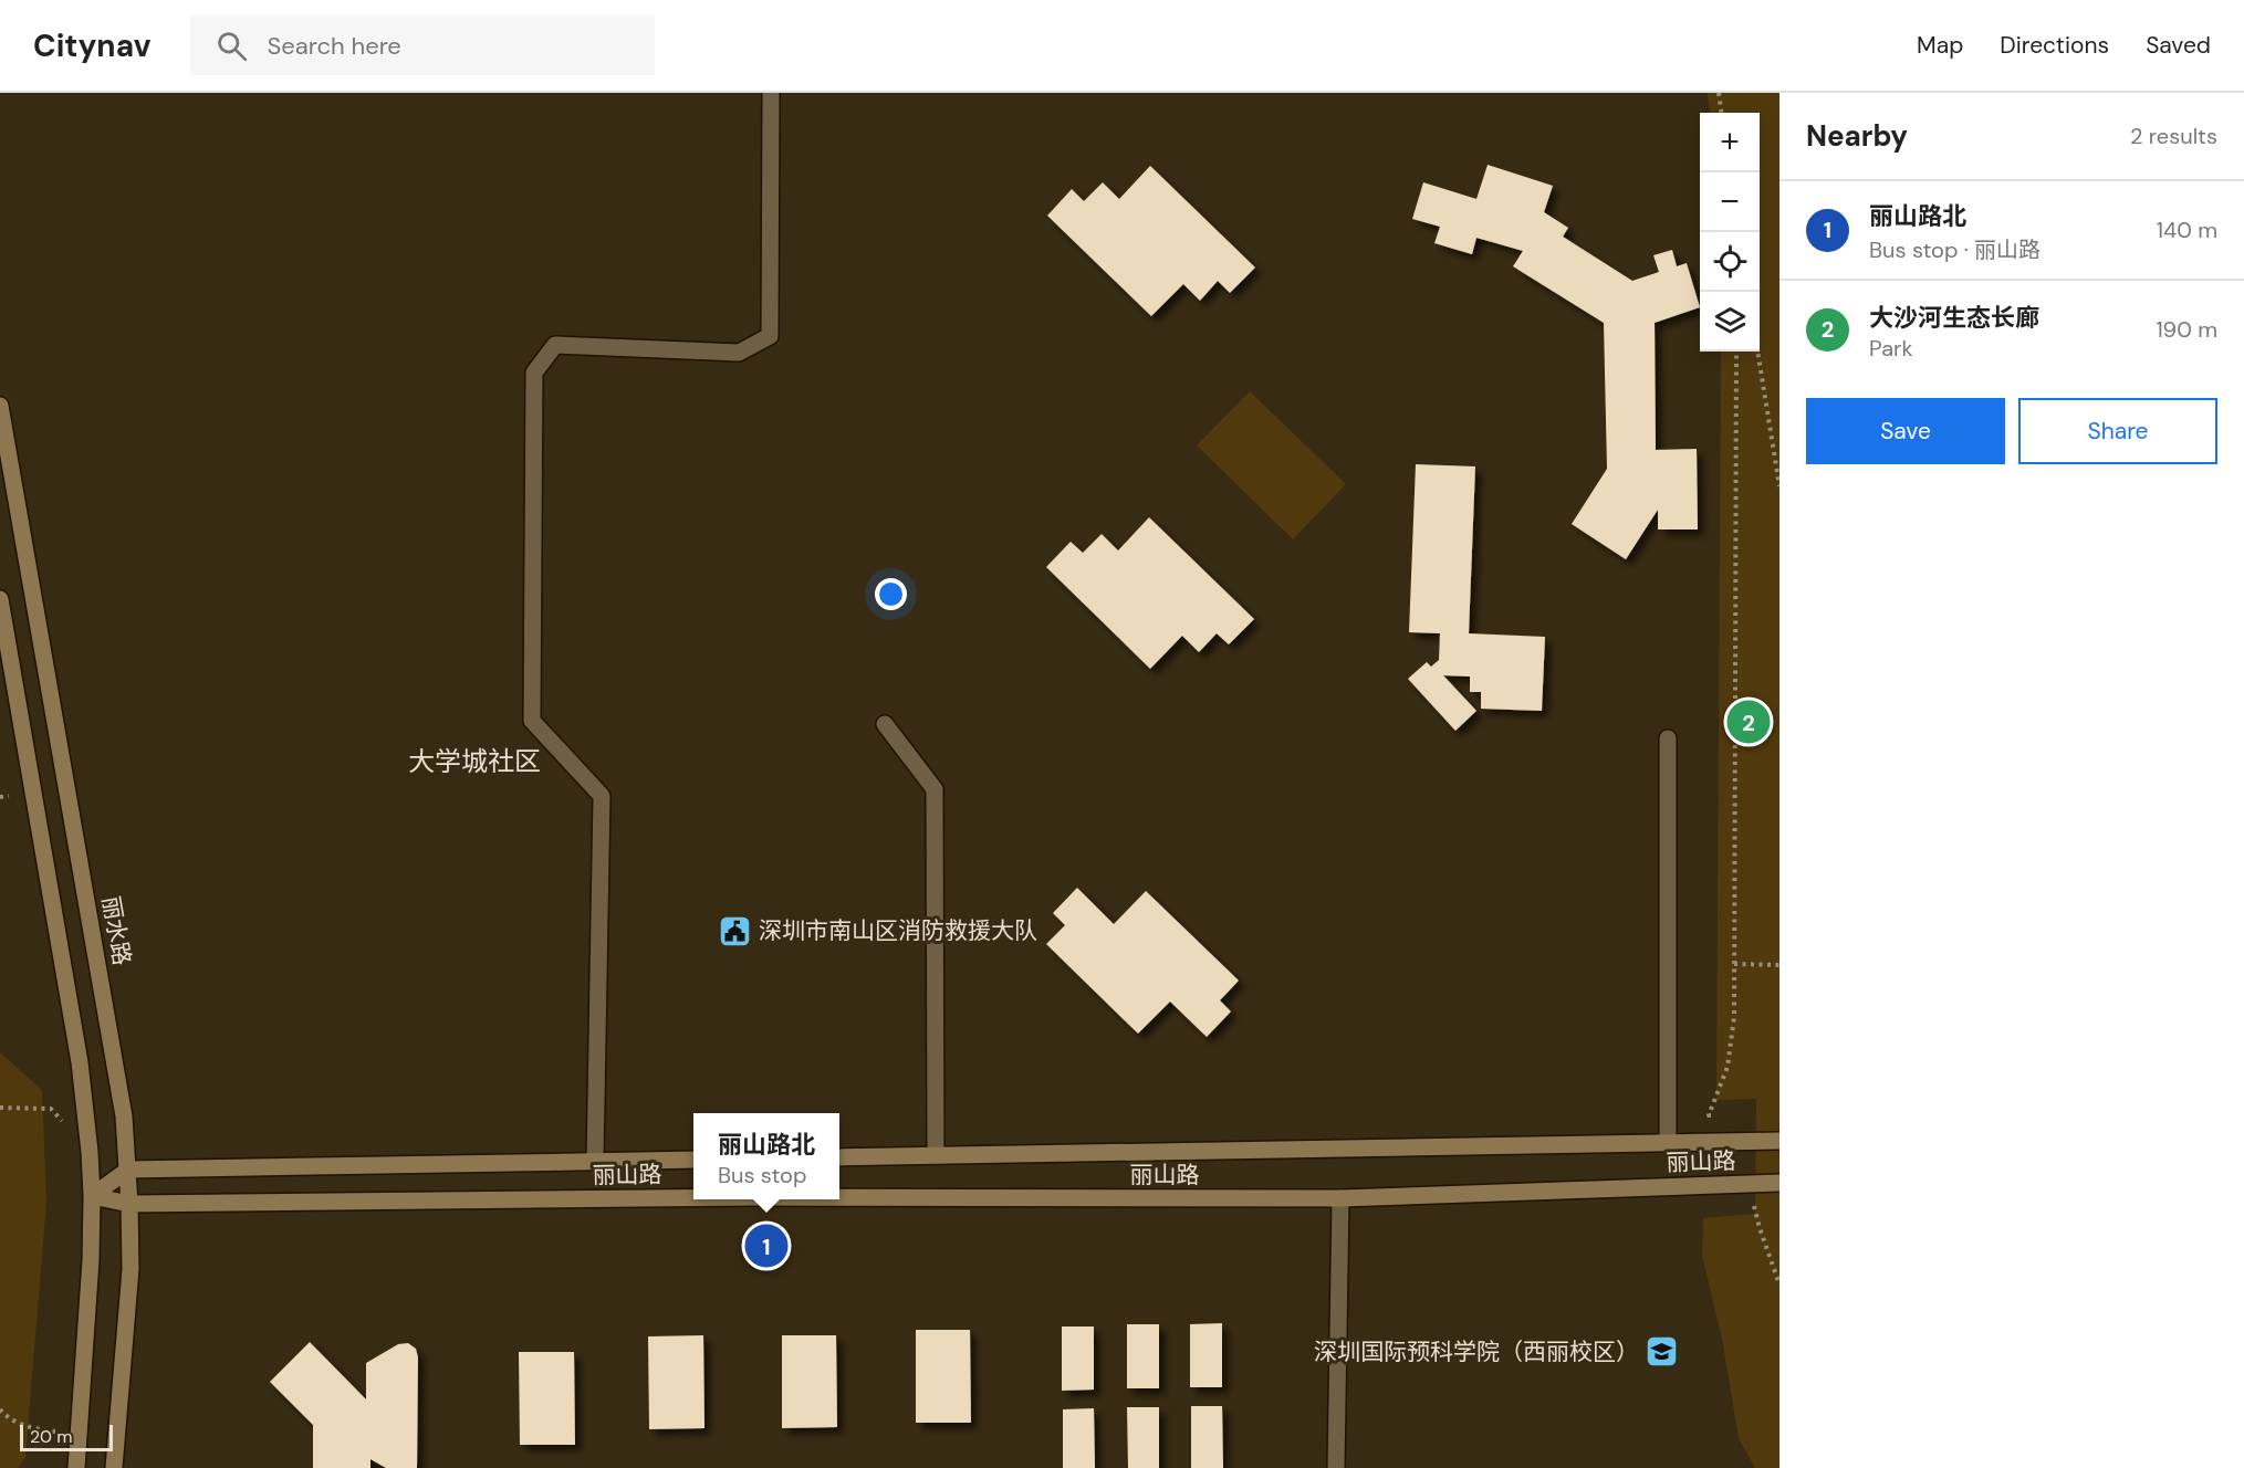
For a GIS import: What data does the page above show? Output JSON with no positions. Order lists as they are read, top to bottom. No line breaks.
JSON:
{"streets":{"street":["丽水路","丽山路"]},"crossings":[["丽水路","丽山路"]],"districts":["大学城社区"],"places":{"public building":["深圳市南山区消防救援大队"],"school or university":["深圳国际预科学院（西丽校区）"]},"scale_bar":"20 m","page":{"header":"Citynav","search":"Search here","nav":["Map","Directions","Saved"],"heading":["Nearby","2 results"],"map_buttons":["+","−"],"list":[{"mark":"1","name":"丽山路北","note":"Bus stop · 丽山路","value":"140 m"},{"mark":"2","name":"大沙河生态长廊","note":"Park","value":"190 m"}],"buttons":["Save","Share"],"pins":["2","1"],"popup":["丽山路北","Bus stop"],"scale":"20 m"}}
